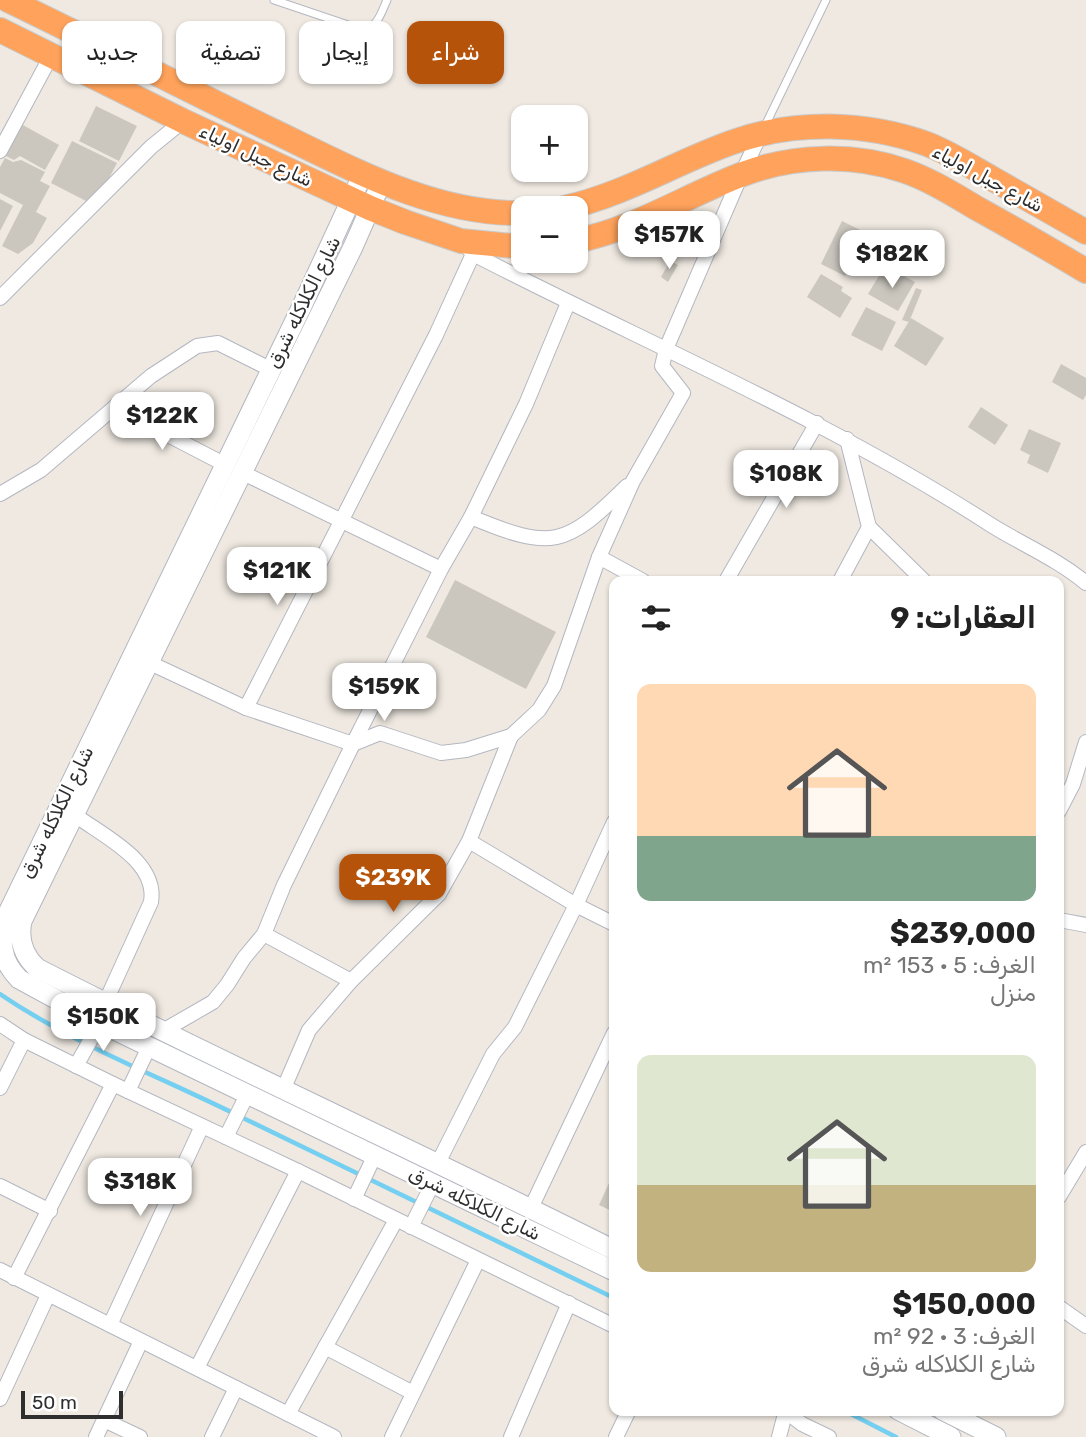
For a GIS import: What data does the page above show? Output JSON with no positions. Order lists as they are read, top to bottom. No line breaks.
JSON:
{"streets":{"highway":["شارع جبل اولياء"],"street":["شارع الكلاكله شرق"]},"crossings":[["شارع جبل اولياء","شارع الكلاكله شرق"]],"scale_bar":"50 m","page":{"chip":["شراء","إيجار","تصفية","جديد"],"map_buttons":["+","−"],"price":["$157K","$182K","$122K","$108K","$121K","$159K","$239K","$150K","$318K"],"heading":"العقارات: 9","list":[{"name":"$239,000","note":"الغرف: 5 · 153 m² · منزل"},{"name":"$150,000","note":"الغرف: 3 · 92 m² · شارع الكلاكله شرق"}],"scale":"50 m"}}
